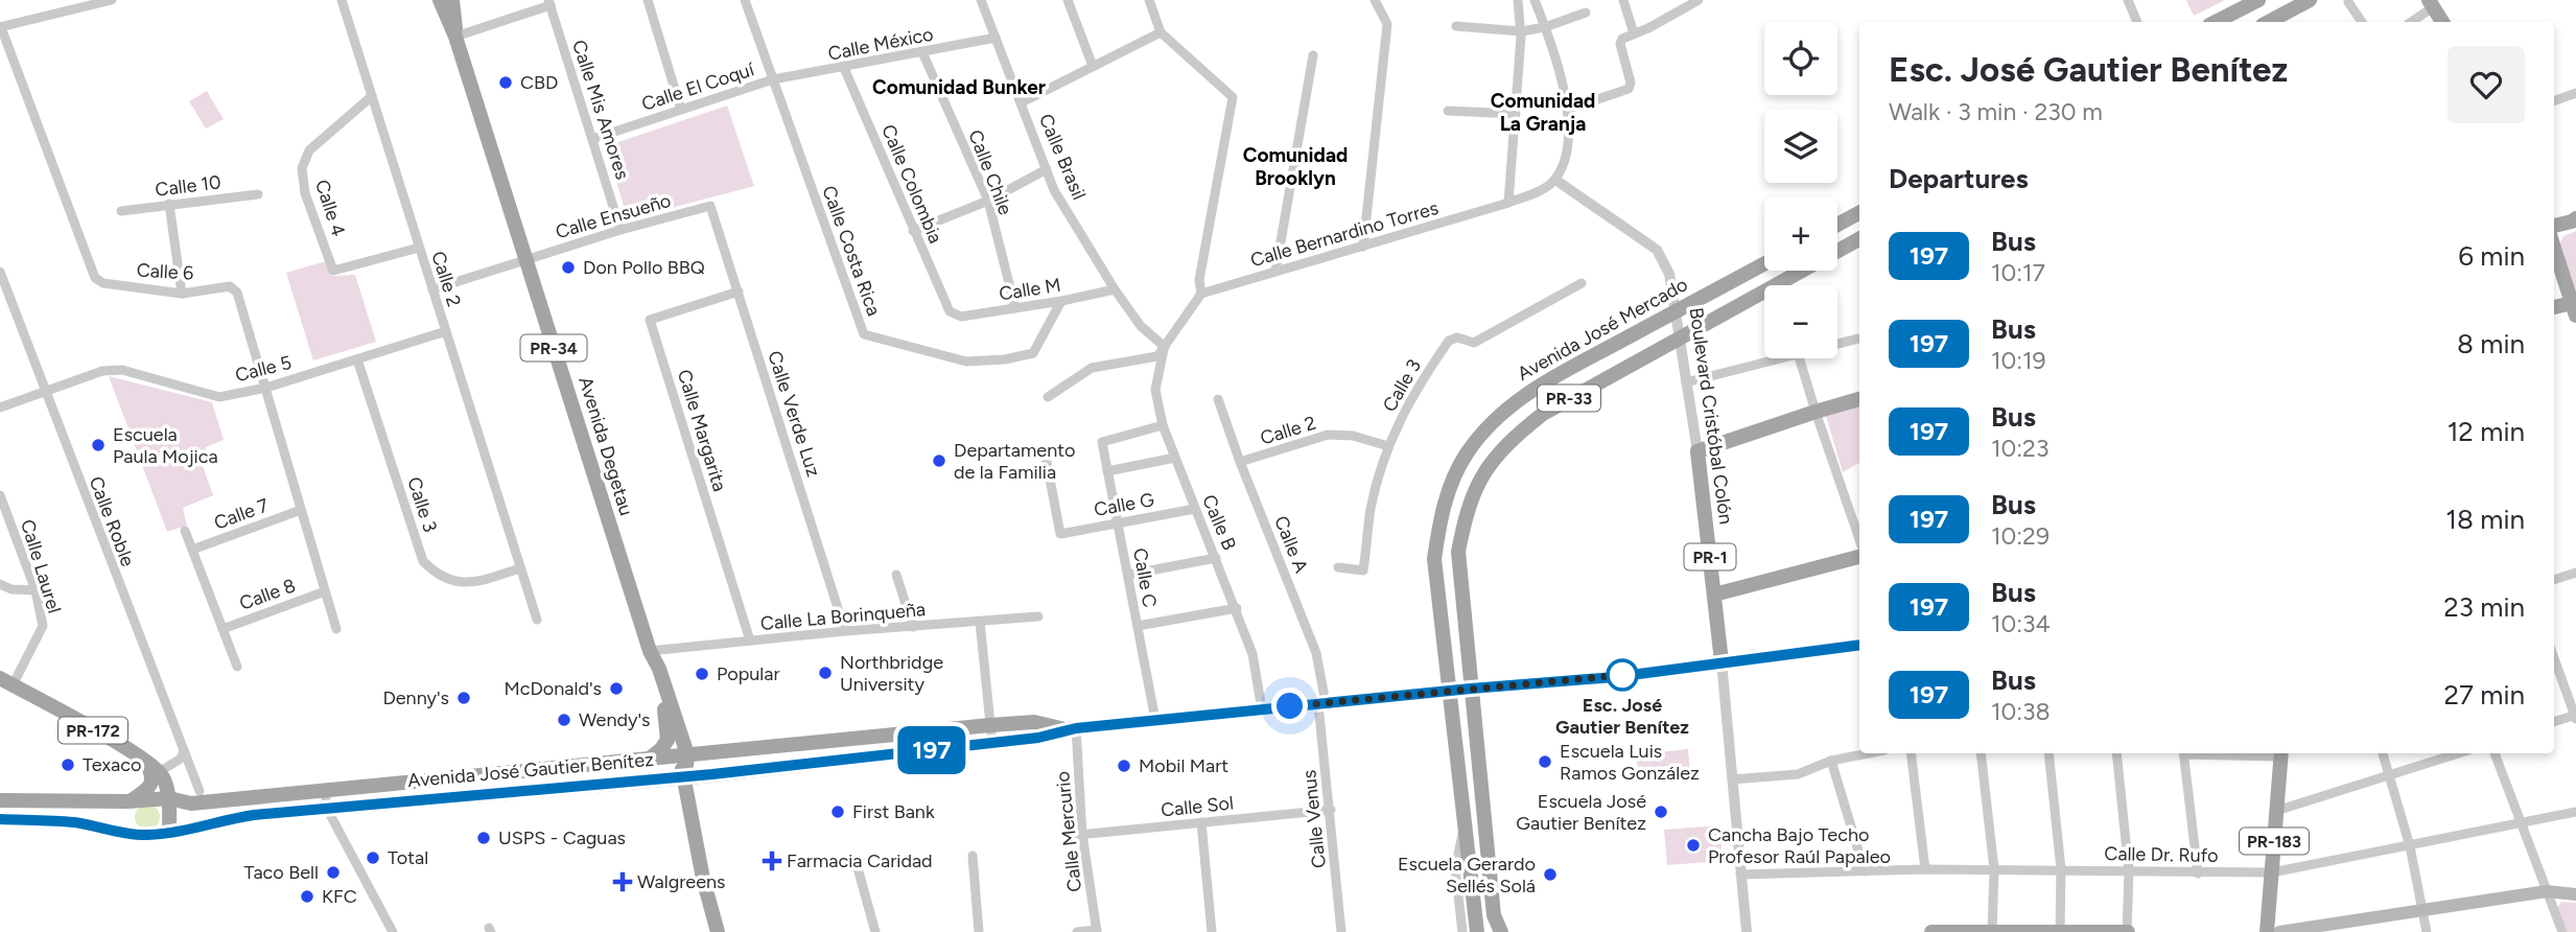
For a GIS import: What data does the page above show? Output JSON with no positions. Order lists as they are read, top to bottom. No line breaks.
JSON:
{"streets":{"main road":["Avenida José Mercado","PR-34","PR-33","Boulevard Cristóbal Colón","Avenida Degetau","PR-1","PR-172","Avenida José Gautier Benítez","PR-183"],"street":["Calle México","Calle El Coquí","Calle Mis Amores","Calle Brasil","Calle Chile","Calle Colombia","Calle 10","Calle 4","Calle Ensueño","Calle Bernardino Torres","Calle Costa Rica","Calle 6","Calle 2","Calle M","Calle 5","Calle 3","Calle Verde Luz","Calle Margarita","Calle G","Calle 7","Calle Roble","Calle B","Calle A","Calle Laurel","Calle C","Calle 8","Calle La Borinqueña","Calle Sol","Calle Venus","Calle Mercurio","Calle Dr. Rufo"]},"crossings":[["Calle México","Calle El Coquí"],["Calle México","Calle Brasil"],["Calle México","Calle Chile"],["Calle México","Calle Colombia"],["Calle México","Calle Costa Rica"],["Calle El Coquí","Calle Mis Amores"],["Calle El Coquí","Calle Costa Rica"],["Calle Mis Amores","Calle Ensueño"],["Calle Brasil","Calle M"],["Calle Brasil","Calle B"],["Calle Chile","Calle M"],["Calle Colombia","Calle M"],["Calle 4","Calle 2"],["Calle Ensueño","Calle 2"],["Calle Ensueño","Calle Verde Luz"],["Calle Ensueño","Avenida Degetau"],["Calle Bernardino Torres","Boulevard Cristóbal Colón"],["Calle Costa Rica","Calle M"],["Calle 6","Calle 5"],["Calle 6","Calle 7"],["Calle 6","Calle 8"],["Calle 2","Calle 5"],["Calle 2","Calle 3"],["Calle 2","Calle A"],["Avenida José Mercado","Boulevard Cristóbal Colón"],["Avenida José Mercado","Avenida José Gautier Benítez"],["Calle 5","Calle 3"],["Calle 5","Calle Roble"],["PR-33","Boulevard Cristóbal Colón"],["PR-33","Avenida José Gautier Benítez"],["Calle Verde Luz","Calle Margarita"],["Calle Verde Luz","Calle La Borinqueña"],["Boulevard Cristóbal Colón","PR-1"],["Boulevard Cristóbal Colón","Avenida José Gautier Benítez"],["Boulevard Cristóbal Colón","Calle Dr. Rufo"],["Calle Margarita","Calle La Borinqueña"],["Avenida Degetau","Calle La Borinqueña"],["Avenida Degetau","Avenida José Gautier Benítez"],["Calle G","Calle B"],["Calle G","Calle C"],["Calle 7","Calle 8"],["Calle B","Calle C"],["Calle B","Avenida José Gautier Benítez"],["Calle A","Avenida José Gautier Benítez"],["Calle A","Calle Venus"],["Calle Laurel","PR-172"],["Calle C","Avenida José Gautier Benítez"],["Avenida José Gautier Benítez","Calle Venus"],["Avenida José Gautier Benítez","Calle Mercurio"],["Calle Sol","Calle Venus"],["Calle Sol","Calle Mercurio"],["PR-183","Calle Dr. Rufo"]],"districts":["Comunidad Bunker","Comunidad La Granja","Comunidad Brooklyn"],"places":{"other":["CBD","Don Pollo BBQ","Escuela Paula Mojica","Departamento de la Familia","Northbridge University","Popular","Esc. José Gautier Benítez","McDonald's","Denny's","Wendy's","Escuela Luis Ramos González","Texaco","Mobil Mart","First Bank","Escuela José Gautier Benítez","USPS - Caguas","Cancha Bajo Techo Profesor Raúl Papaleo","Total","Taco Bell","Escuela Gerardo Sellés Solá","KFC"],"health":["Farmacia Caridad","Walgreens"]},"lines":["bus line 197"],"page":{"on_map":"197","map_buttons":["+","−"],"heading":[["Esc. José Gautier Benítez","Walk · 3 min · 230 m"],"Departures"],"list":[{"mark":"197","name":"Bus","note":"10:17","value":"6 min"},{"mark":"197","name":"Bus","note":"10:19","value":"8 min"},{"mark":"197","name":"Bus","note":"10:23","value":"12 min"},{"mark":"197","name":"Bus","note":"10:29","value":"18 min"},{"mark":"197","name":"Bus","note":"10:34","value":"23 min"},{"mark":"197","name":"Bus","note":"10:38","value":"27 min"}]}}
